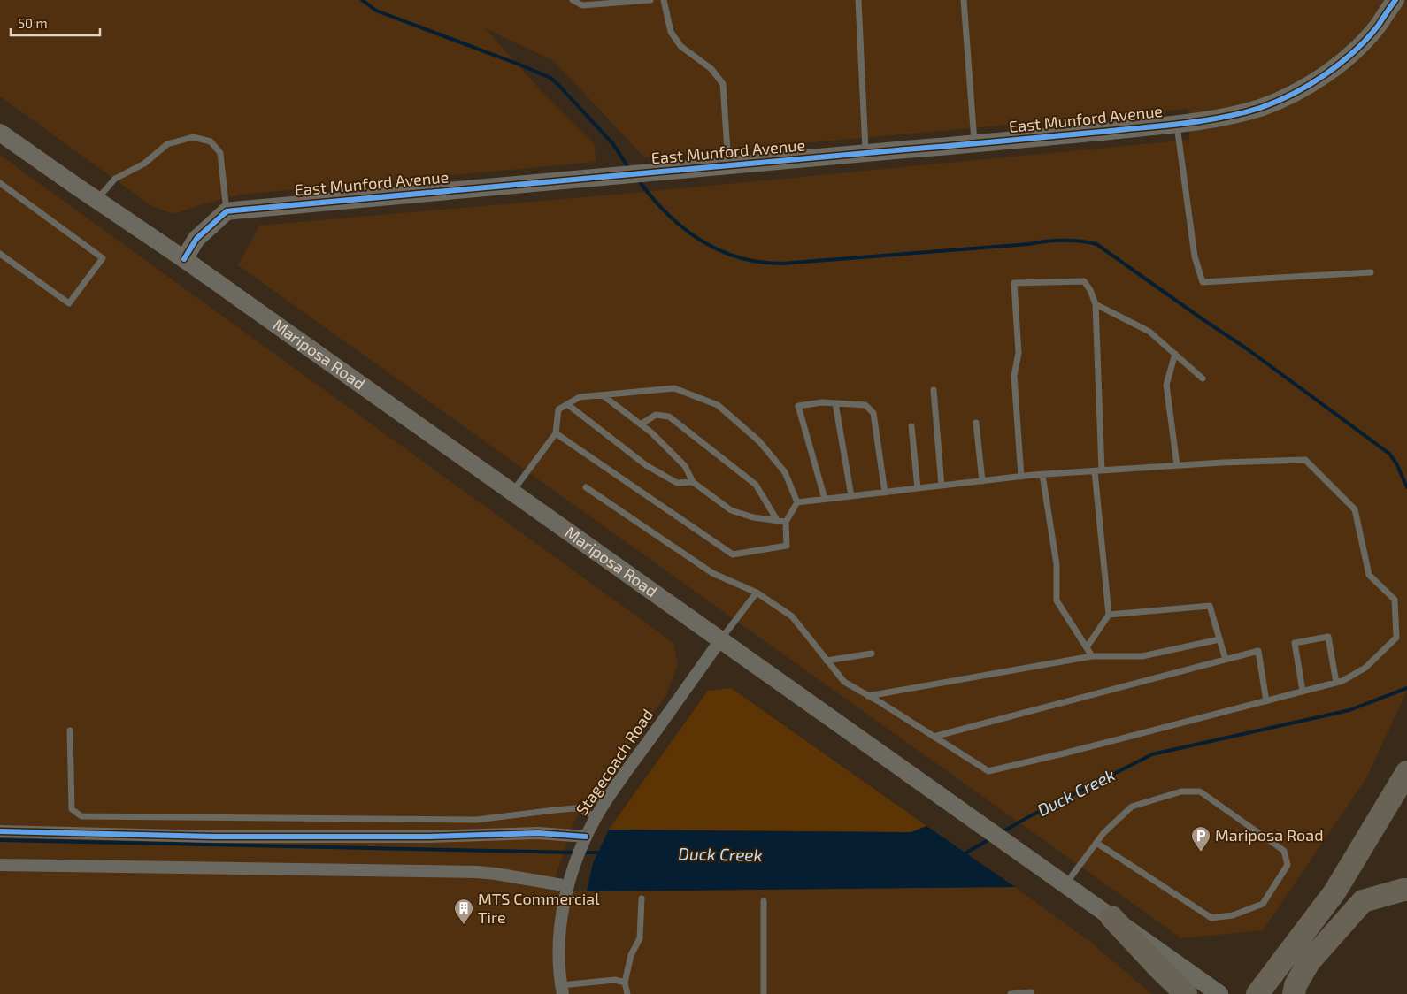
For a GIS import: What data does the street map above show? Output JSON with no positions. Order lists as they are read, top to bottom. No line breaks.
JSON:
{"streets":{"main road":["East Munford Avenue","Mariposa Road"],"street":["Stagecoach Road"]},"crossings":[["Mariposa Road","Stagecoach Road"]],"water":["Duck Creek"],"places":{"parking":["Mariposa Road"],"building":["MTS Commercial Tire"]},"scale_bar":"50 m"}
